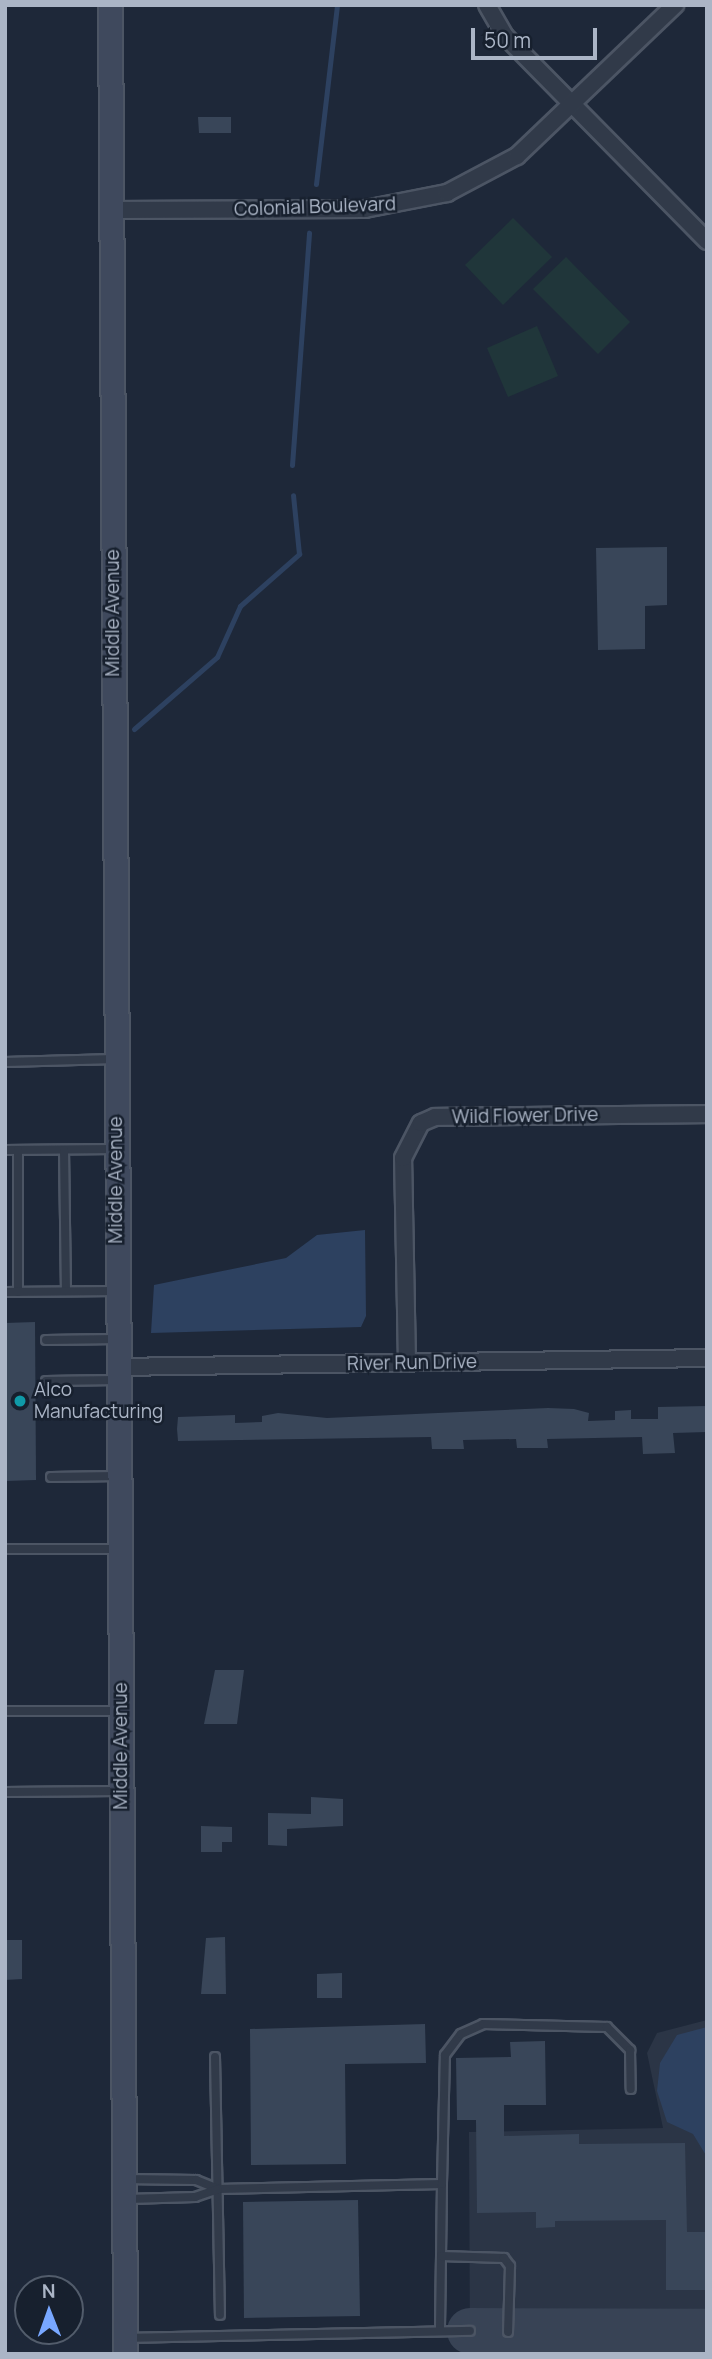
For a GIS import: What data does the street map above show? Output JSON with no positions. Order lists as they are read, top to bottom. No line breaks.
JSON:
{"streets":{"street":["Colonial Boulevard","Middle Avenue","Wild Flower Drive","River Run Drive"]},"crossings":[["Colonial Boulevard","Middle Avenue"],["Middle Avenue","River Run Drive"],["Wild Flower Drive","River Run Drive"]],"places":["Alco Manufacturing"],"scale_bar":"50 m","north":"top"}
